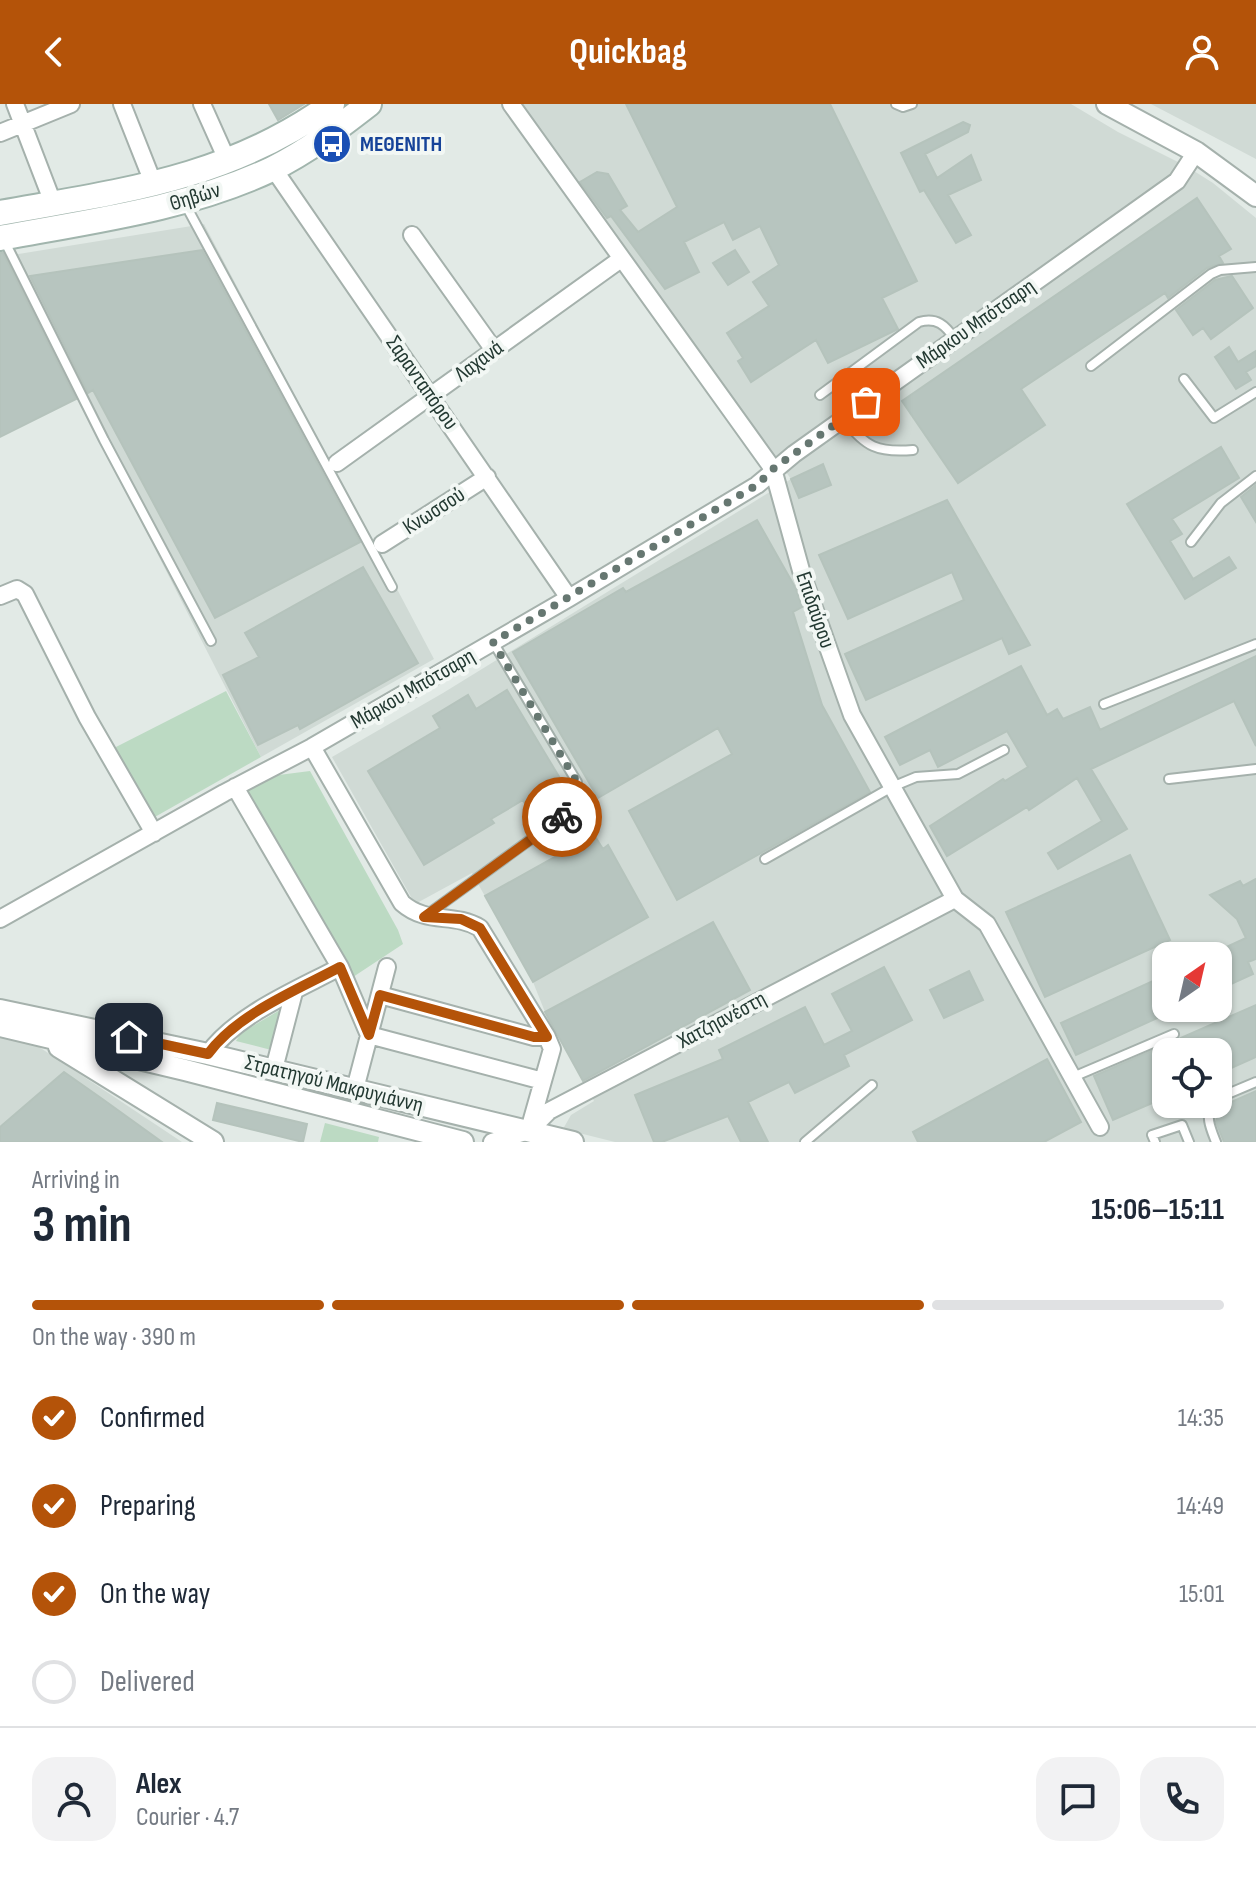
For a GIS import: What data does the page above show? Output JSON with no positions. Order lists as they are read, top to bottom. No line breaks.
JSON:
{"streets":{"main road":["Θηβών"],"street":["Μάρκου Μπότσαρη","Λαχανά","Σαρανταπόρου","Κνωσσού","Επιδαύρου","Χατζηανέστη","Στρατηγού Μακρυγιάννη"]},"crossings":[["Θηβών","Σαρανταπόρου"],["Μάρκου Μπότσαρη","Σαρανταπόρου"],["Μάρκου Μπότσαρη","Επιδαύρου"],["Λαχανά","Σαρανταπόρου"],["Λαχανά","Επιδαύρου"],["Σαρανταπόρου","Κνωσσού"],["Επιδαύρου","Χατζηανέστη"],["Χατζηανέστη","Στρατηγού Μακρυγιάννη"]],"places":{"bus stop":["ΜΕΘΕΝΙΤΗ"]},"north":"top right","page":{"header":"Quickbag","heading":["3 min","Arriving in","15:06–15:11"],"panel":["Alex","Courier · 4.7"],"bar":"On the way · 390 m","list":[["Confirmed","14:35"],["Preparing","14:49"],["On the way","15:01"],"Delivered"]}}
